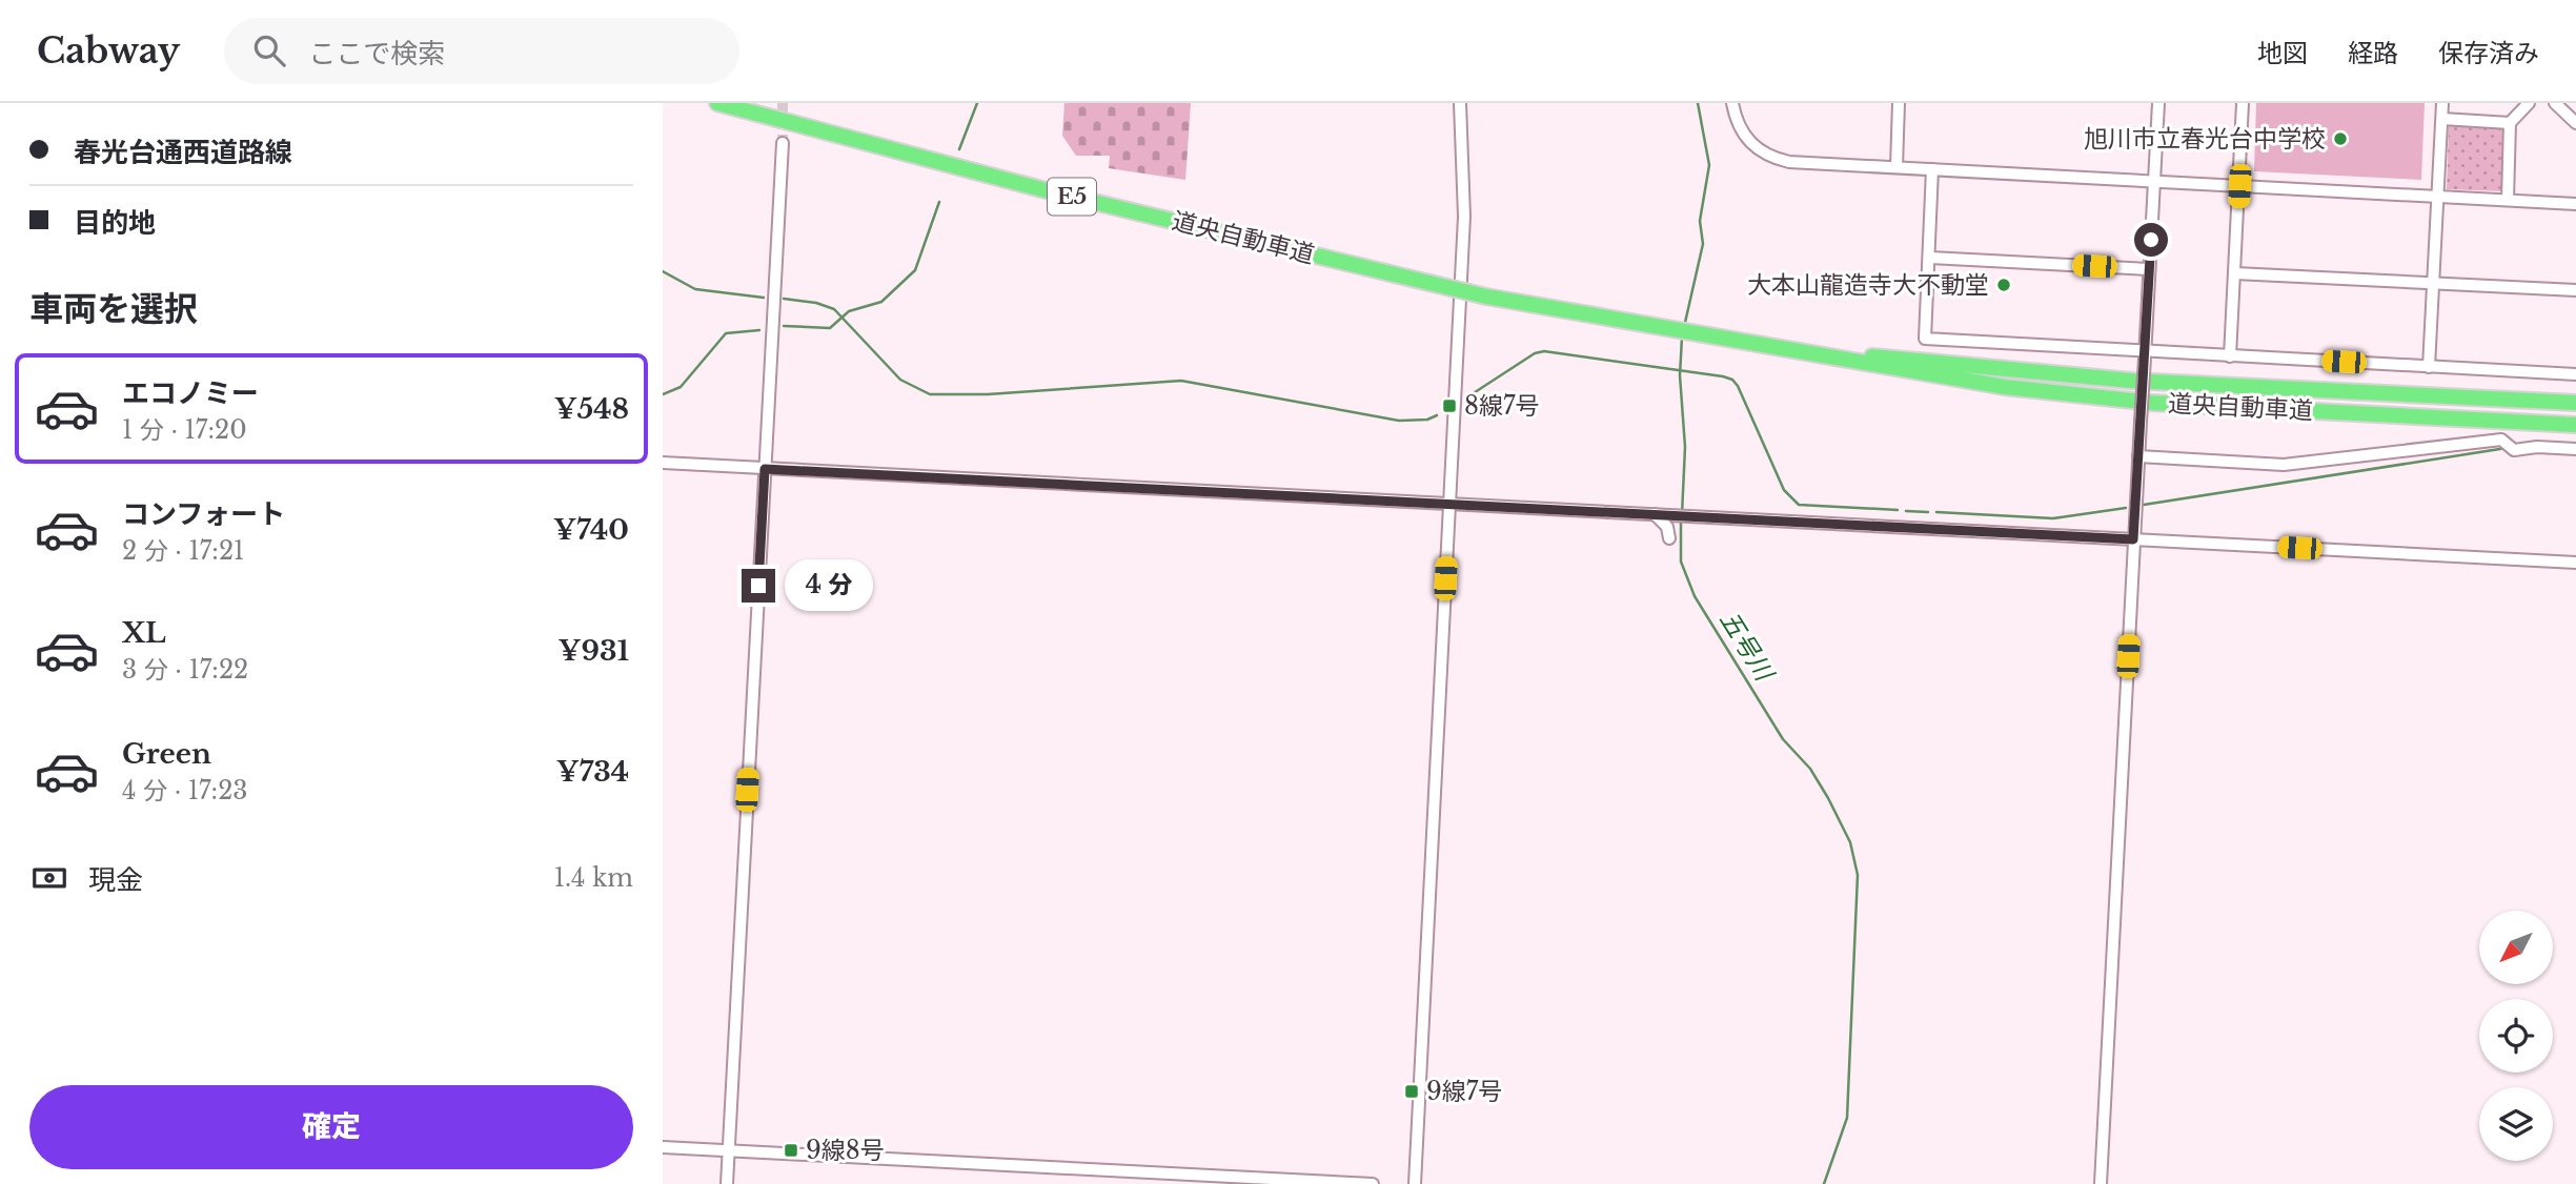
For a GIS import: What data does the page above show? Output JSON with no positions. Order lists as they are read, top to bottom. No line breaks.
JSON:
{"streets":{"highway":["E5","道央自動車道"]},"water":["五号川"],"places":{"other":["旭川市立春光台中学校","大本山龍造寺大不動堂"],"transit":["8線7号","9線7号","9線8号"]},"north":"bottom left","page":{"header":"Cabway","search":"ここで検索","nav":["地図","経路","保存済み"],"banner":["春光台通西道路線","目的地"],"heading":"車両を選択","list":[{"name":"エコノミー","note":"1 分 · 17:20","value":"¥548"},{"name":"コンフォート","note":"2 分 · 17:21","value":"¥740"},{"name":"XL","note":"3 分 · 17:22","value":"¥931"},{"name":"Green","note":"4 分 · 17:23","value":"¥734"}],"bubble":"4 分","pay":["現金","1.4 km"],"buttons":"確定"}}
